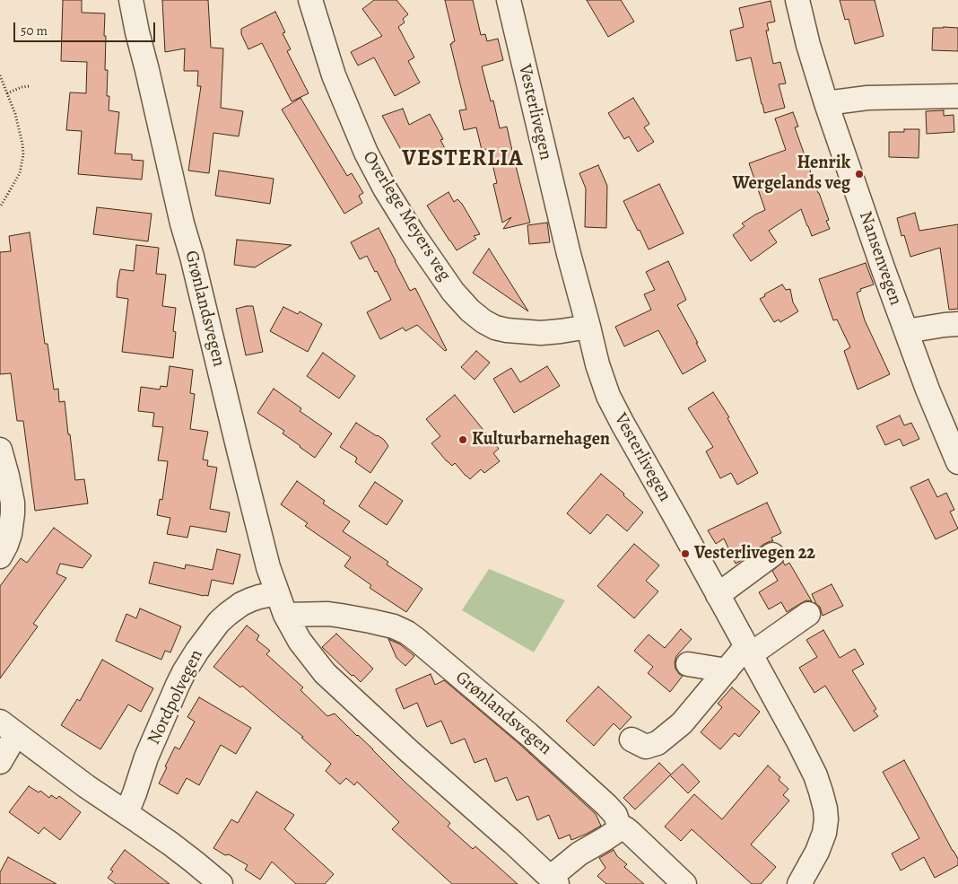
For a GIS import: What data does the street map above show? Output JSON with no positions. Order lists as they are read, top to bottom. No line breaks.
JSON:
{"streets":{"street":["Vesterlivegen","Overlege Meyers veg","Nansenvegen","Grønlandsvegen","Nordpolvegen"]},"crossings":[["Vesterlivegen","Overlege Meyers veg"],["Grønlandsvegen","Nordpolvegen"]],"districts":["VESTERLIA"],"places":["Henrik Wergelands veg","Kulturbarnehagen","Vesterlivegen 22"],"scale_bar":"50 m"}
